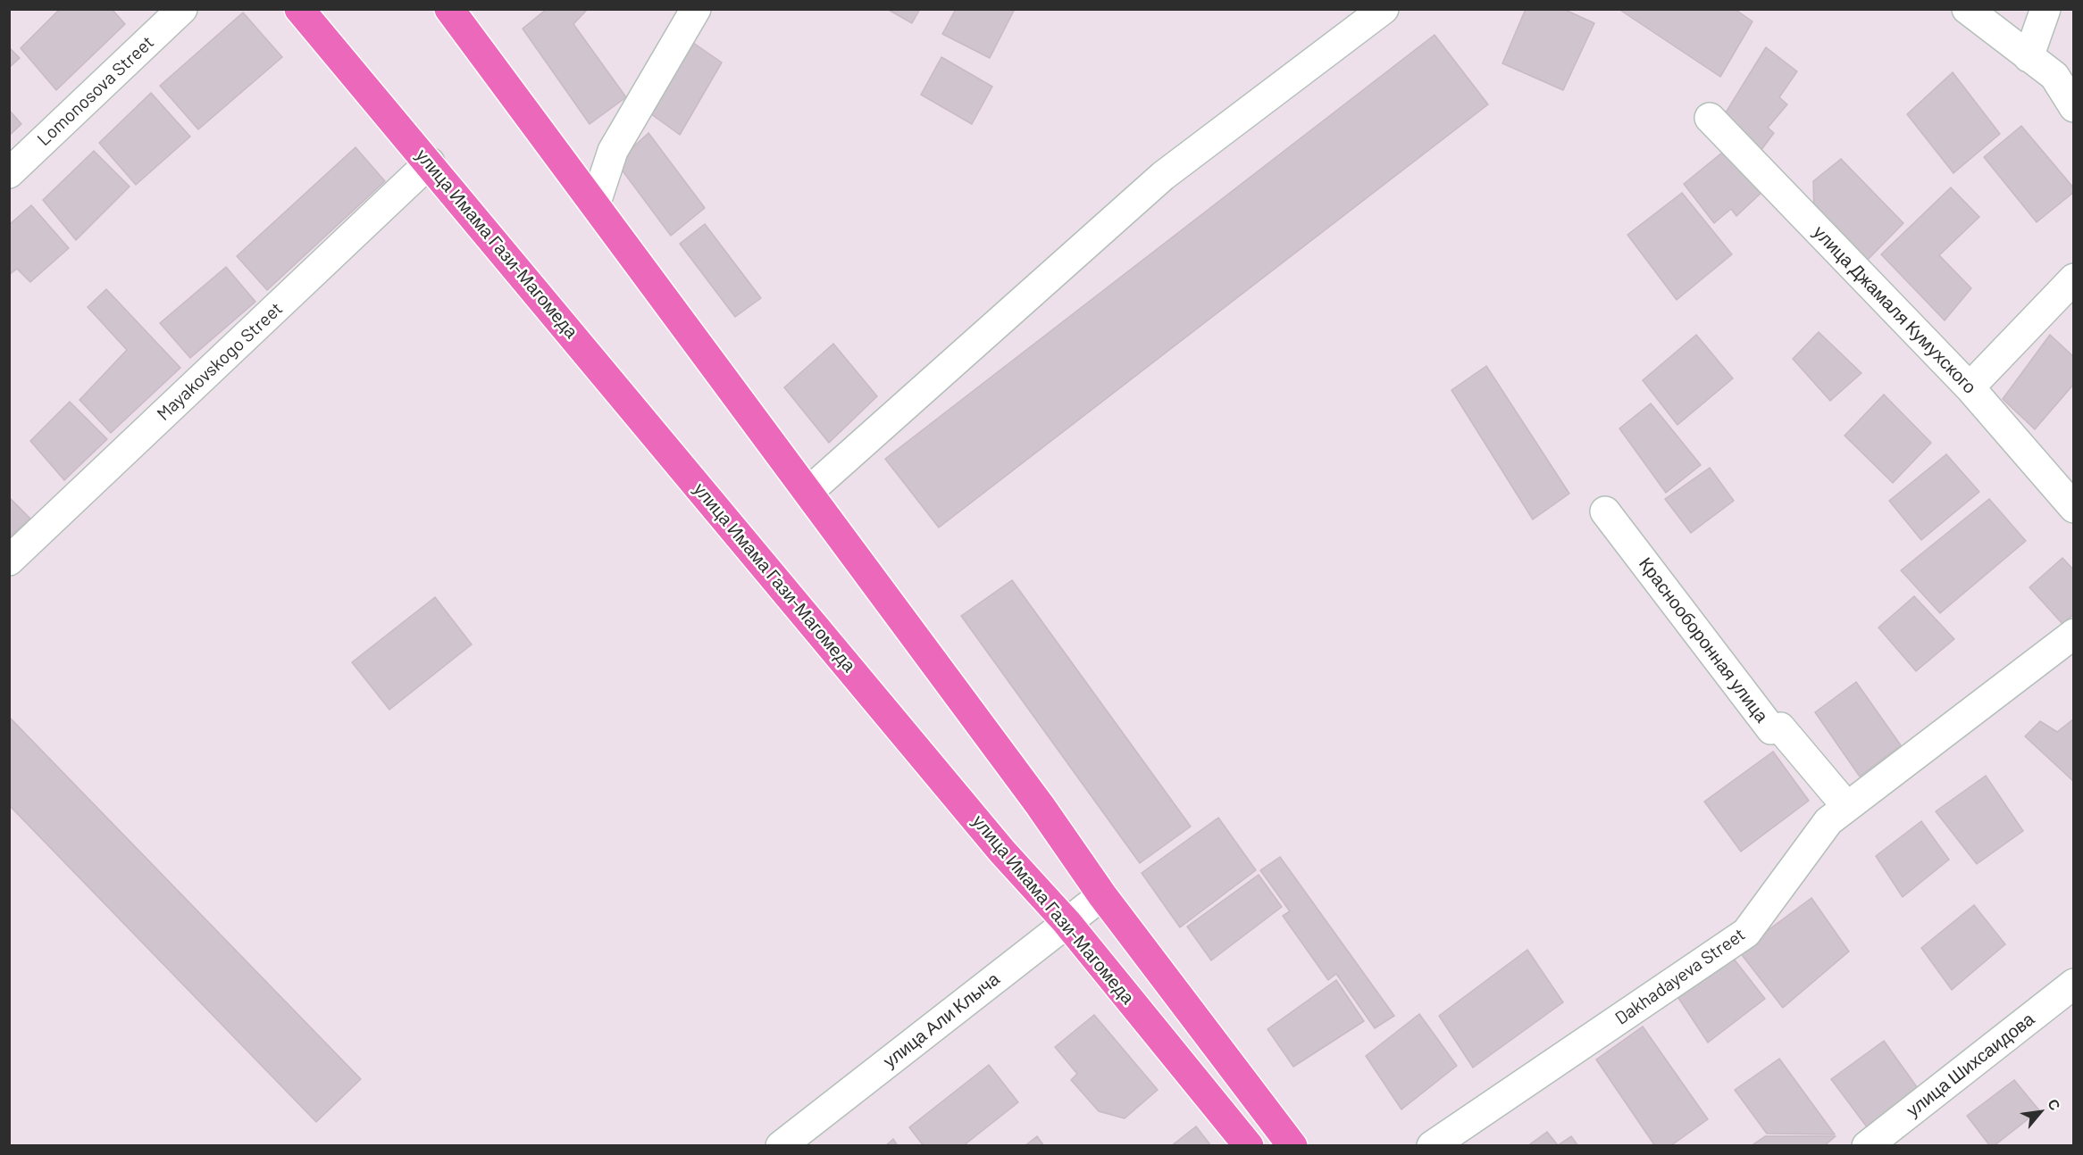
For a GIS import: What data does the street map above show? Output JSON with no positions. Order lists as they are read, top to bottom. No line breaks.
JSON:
{"streets":{"main road":["улица Имама Гази-Магомеда"],"street":["Lomonosova Street","улица Джамаля Кумухского","Mayakovskogo Street","Краснооборонная улица","Dakhadayeva Street","улица Али Клыча","улица Шихсаидова"]},"crossings":[["улица Имама Гази-Магомеда","Mayakovskogo Street"],["улица Имама Гази-Магомеда","улица Али Клыча"],["Краснооборонная улица","Dakhadayeva Street"]],"north":"top right"}
